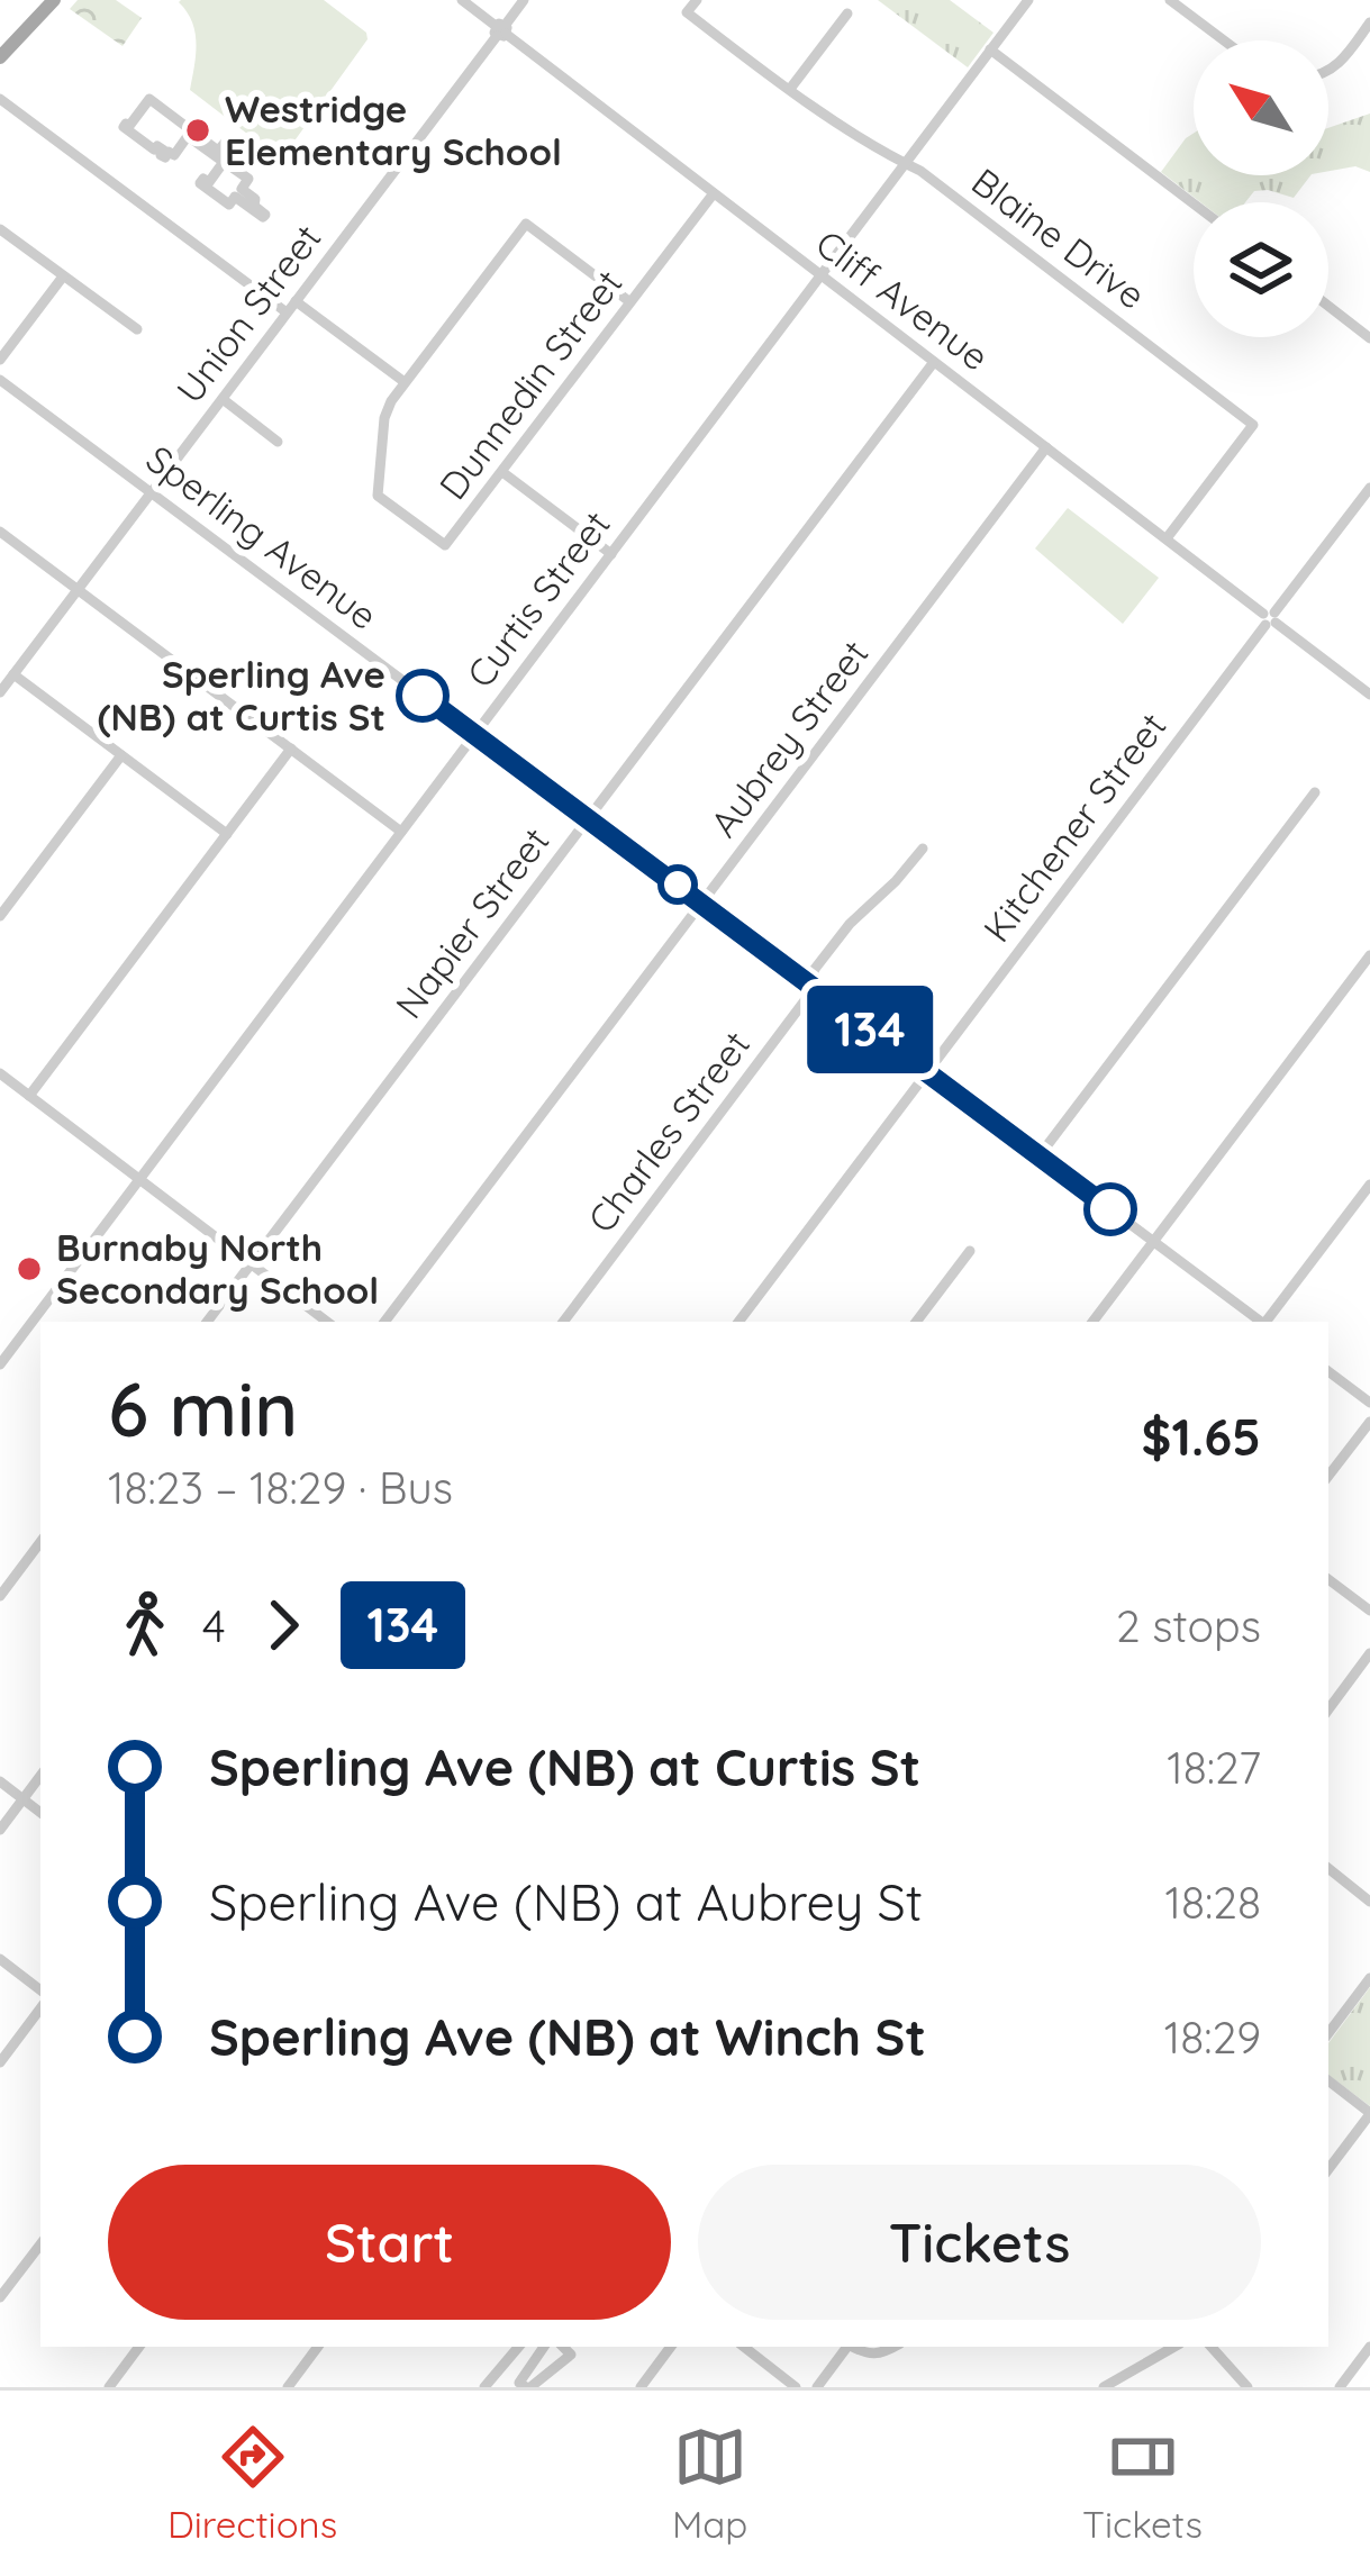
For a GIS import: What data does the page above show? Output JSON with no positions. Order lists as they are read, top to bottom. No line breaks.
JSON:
{"streets":{"street":["Blaine Drive","Cliff Avenue","Union Street","Dunnedin Street","Sperling Avenue","Curtis Street","Aubrey Street","Kitchener Street","Napier Street","Charles Street"]},"crossings":[["Blaine Drive","Cliff Avenue"],["Blaine Drive","Curtis Street"],["Cliff Avenue","Union Street"],["Cliff Avenue","Dunnedin Street"],["Cliff Avenue","Curtis Street"],["Cliff Avenue","Aubrey Street"],["Cliff Avenue","Kitchener Street"],["Cliff Avenue","Napier Street"],["Union Street","Sperling Avenue"],["Sperling Avenue","Curtis Street"],["Sperling Avenue","Aubrey Street"],["Sperling Avenue","Kitchener Street"],["Sperling Avenue","Napier Street"],["Sperling Avenue","Charles Street"]],"places":["Westridge Elementary School","Sperling Ave (NB) at Curtis St","Burnaby North Secondary School"],"lines":["bus line 134"],"north":"top left","page":{"on_map":"134","heading":["6 min","18:23 – 18:29 · Bus","$1.65"],"legs":["4","134","2 stops"],"list":[{"name":"Sperling Ave (NB) at Curtis St","value":"18:27"},{"name":"Sperling Ave (NB) at Aubrey St","value":"18:28"},{"name":"Sperling Ave (NB) at Winch St","value":"18:29"}],"buttons":["Start","Tickets"],"tabs":["Directions","Map","Tickets"]}}
